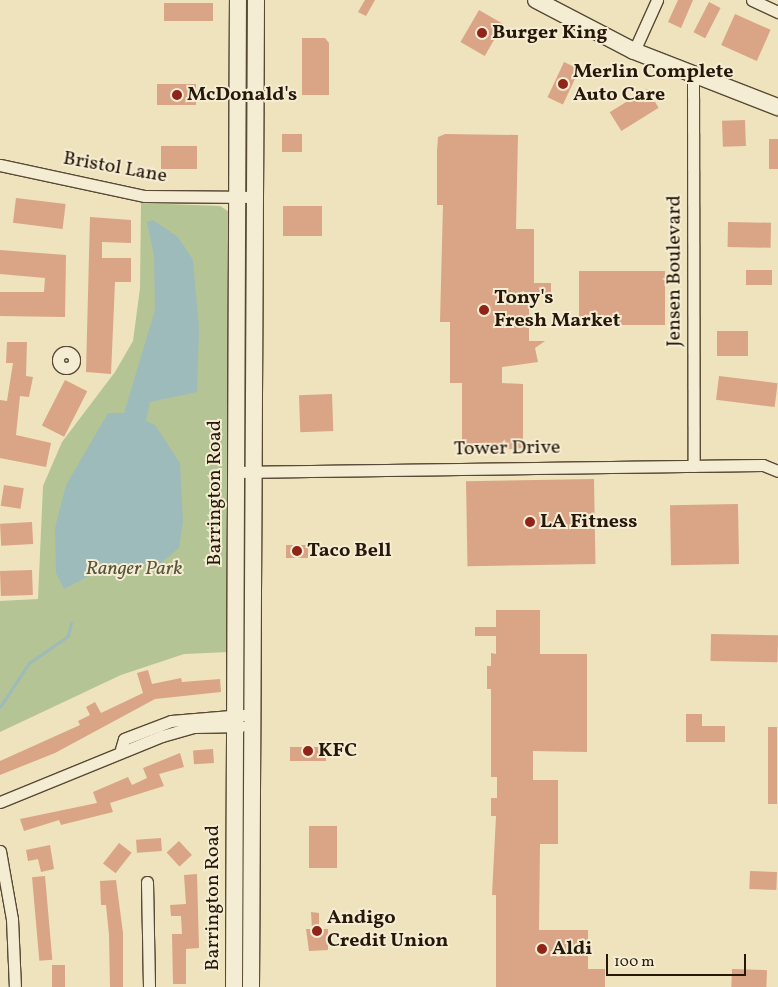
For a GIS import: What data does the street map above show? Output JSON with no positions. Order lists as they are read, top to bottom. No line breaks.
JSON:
{"streets":{"main road":["Barrington Road"],"street":["Bristol Lane","Jensen Boulevard","Tower Drive"]},"crossings":[["Bristol Lane","Barrington Road"],["Jensen Boulevard","Tower Drive"],["Tower Drive","Barrington Road"]],"parks":["Ranger Park"],"places":["Burger King","Merlin Complete Auto Care","McDonald's","Tony's Fresh Market","LA Fitness","Taco Bell","KFC","Andigo Credit Union","Aldi"],"scale_bar":"100 m"}
